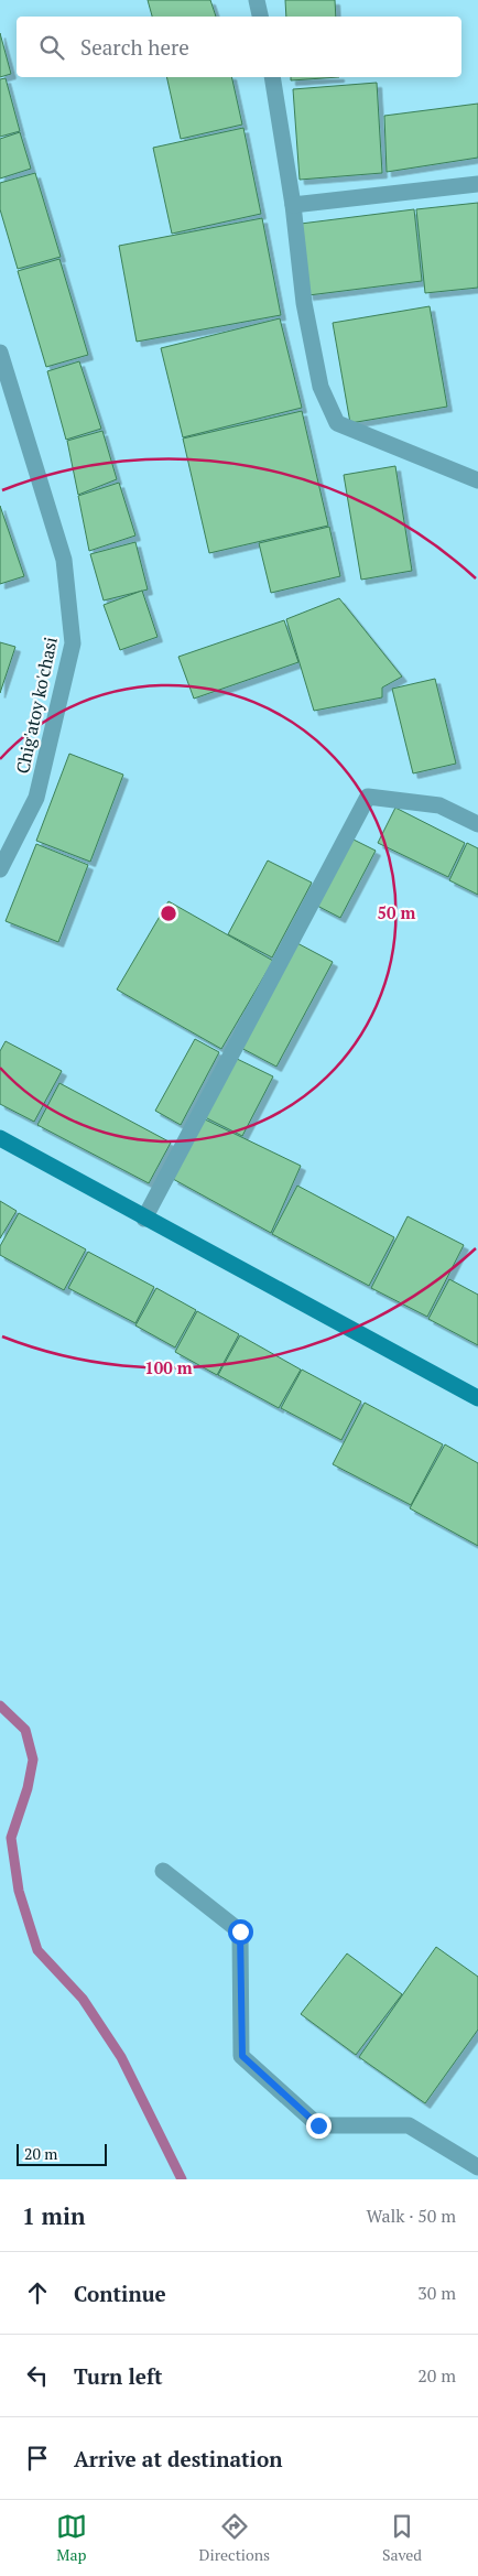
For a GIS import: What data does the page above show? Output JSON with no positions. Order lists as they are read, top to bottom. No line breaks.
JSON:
{"streets":{"street":["Chig'atoy ko'chasi"]},"scale_bar":"20 m","page":{"search":"Search here","scale":"20 m","heading":["1 min","Walk · 50 m"],"list":[["Continue","30 m"],["Turn left","20 m"],"Arrive at destination"],"nav":["Map","Directions","Saved"]},"rings":["50 m","100 m"]}
